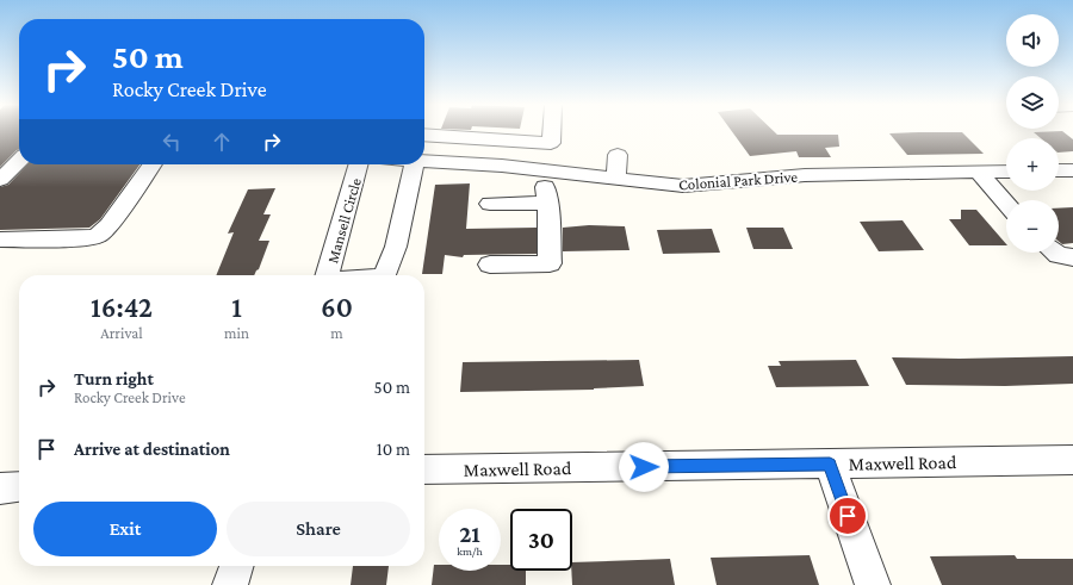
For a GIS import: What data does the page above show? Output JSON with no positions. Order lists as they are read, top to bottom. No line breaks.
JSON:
{"streets":{"street":["Colonial Park Drive","Mansell Circle","Maxwell Road"]},"page":{"map_buttons":["+","−"],"turn":["50 m","Rocky Creek Drive"],"eta":["16:42","Arrival","1","min","60","m"],"list":[{"name":"Turn right","note":"Rocky Creek Drive","value":"50 m"},{"name":"Arrive at destination","value":"10 m"}],"buttons":["Exit","Share"],"speed":"21 km/h","limit":"30"}}
